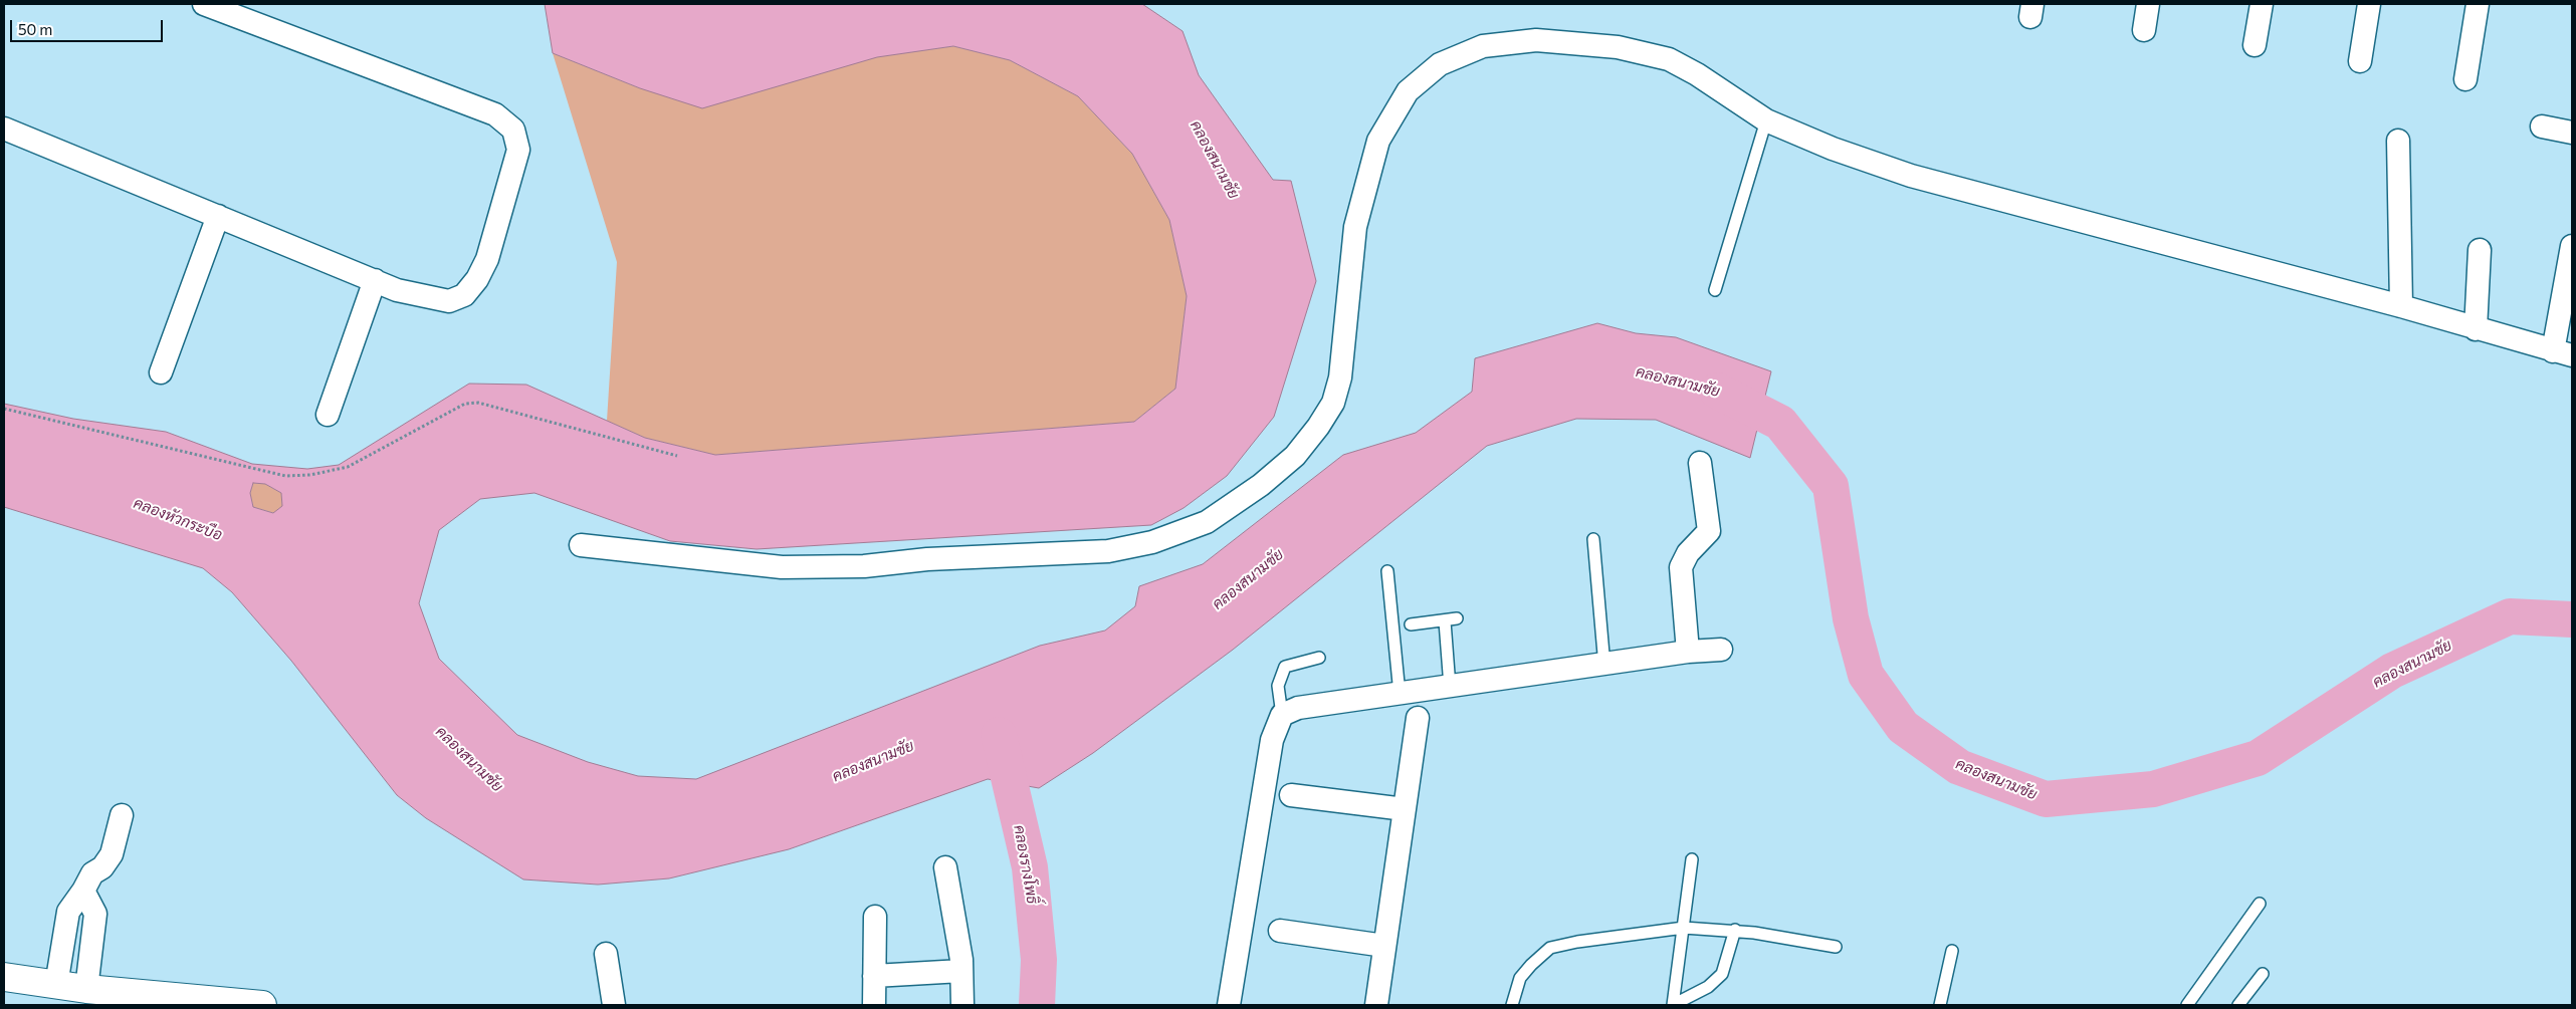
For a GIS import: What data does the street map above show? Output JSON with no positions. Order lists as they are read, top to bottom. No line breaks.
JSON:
{"water":["คลองสนามชัย","คลองหัวกระบือ","คลองรางโพธิ์"],"scale_bar":"50 m"}
